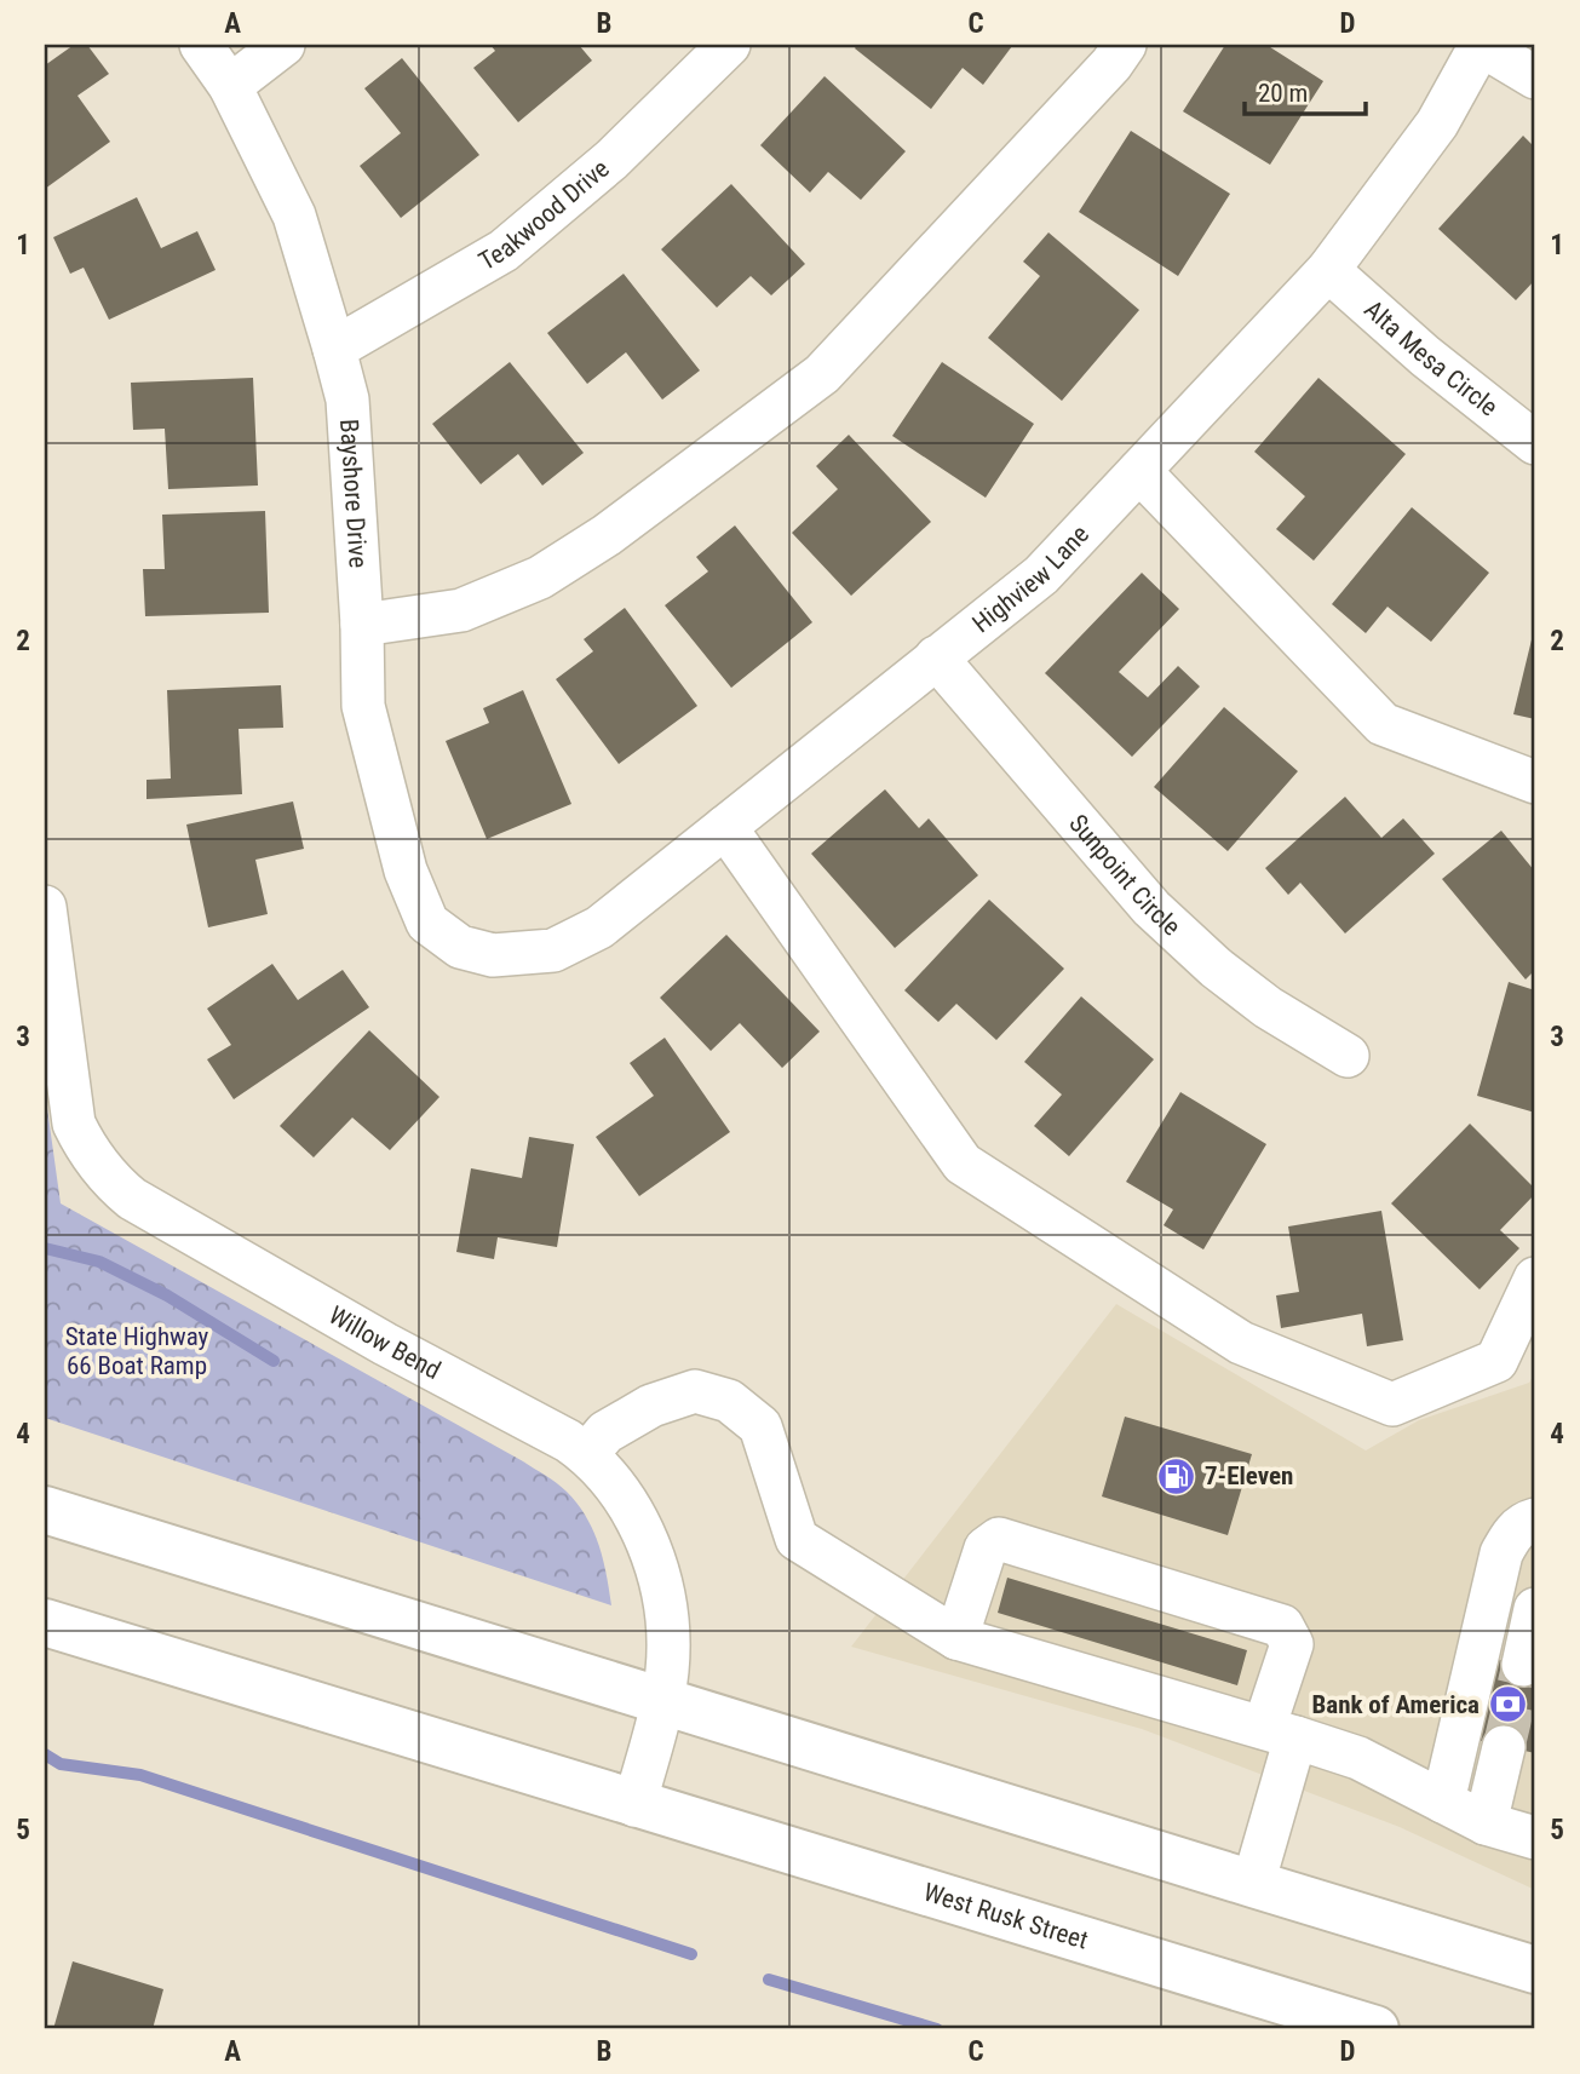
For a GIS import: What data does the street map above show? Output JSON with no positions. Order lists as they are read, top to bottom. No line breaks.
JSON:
{"streets":{"main road":["West Rusk Street"],"street":["Teakwood Drive","Alta Mesa Circle","Bayshore Drive","Highview Lane","Sunpoint Circle","Willow Bend"]},"crossings":[["Teakwood Drive","Bayshore Drive"],["Alta Mesa Circle","Highview Lane"],["Bayshore Drive","Highview Lane"],["Highview Lane","Sunpoint Circle"],["Willow Bend","West Rusk Street"]],"parks":["State Highway 66 Boat Ramp"],"places":{"fuel station":["7-Eleven"],"bank":["Bank of America"]},"scale_bar":"20 m","grid":{"columns":["A","B","C","D"],"rows":["1","2","3","4","5"]}}
